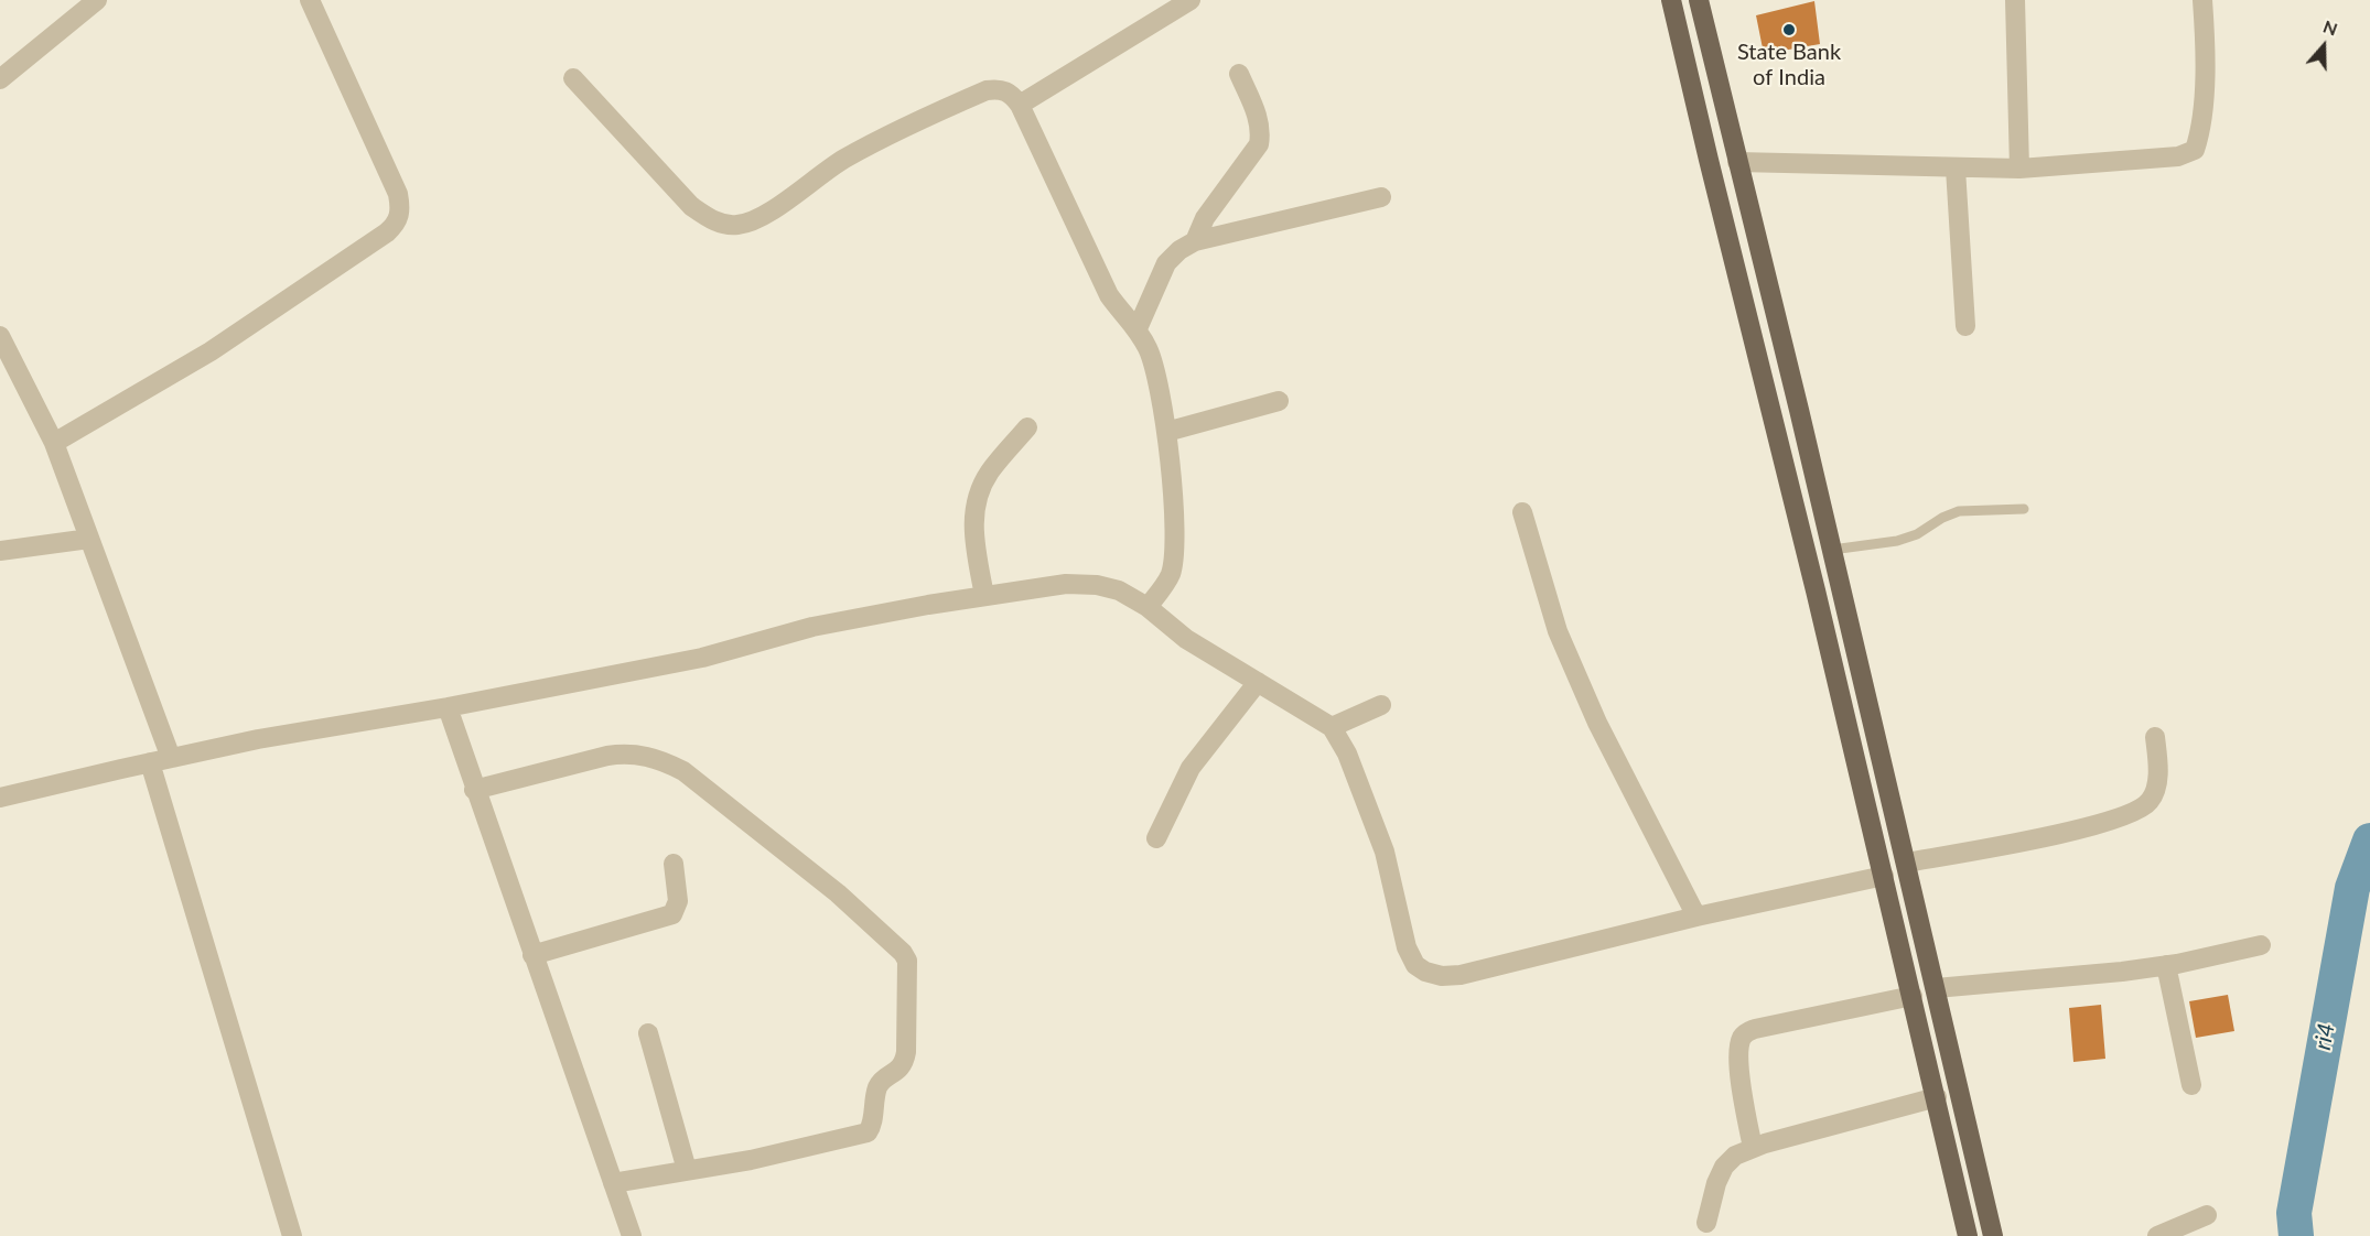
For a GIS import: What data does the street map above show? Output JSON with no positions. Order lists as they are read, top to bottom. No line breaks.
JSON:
{"water":["ri4"],"places":["State Bank of India"],"north":"top"}
